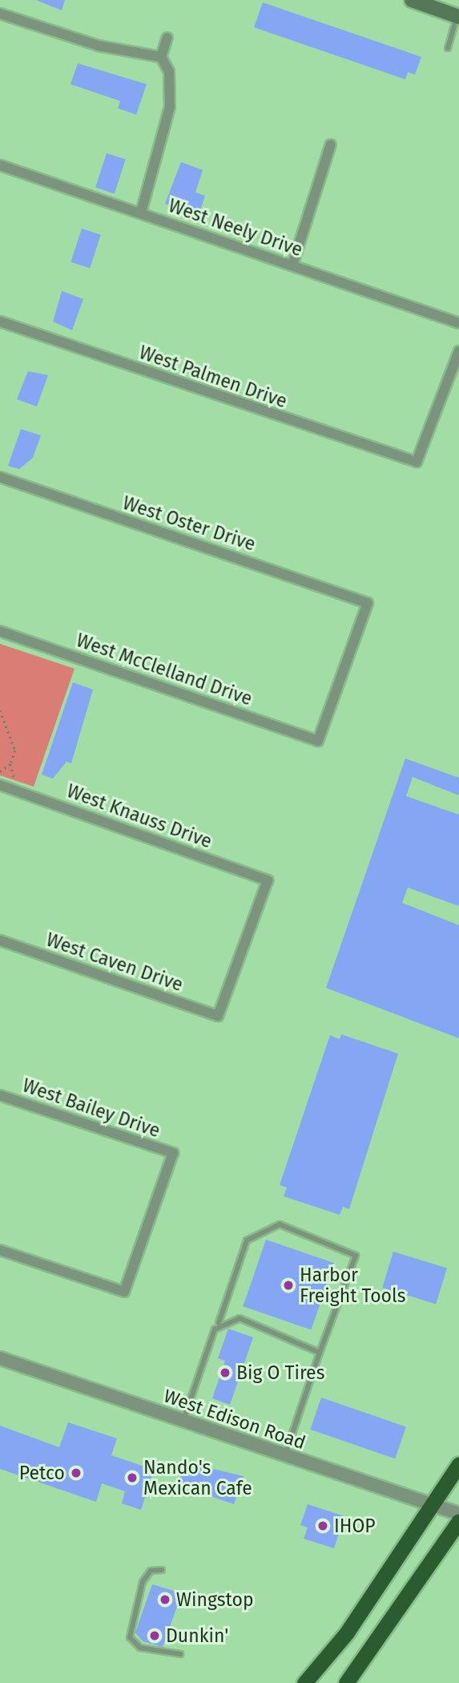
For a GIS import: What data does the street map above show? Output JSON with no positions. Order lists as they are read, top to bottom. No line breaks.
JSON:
{"streets":{"street":["West Neely Drive","West Palmen Drive","West Oster Drive","West McClelland Drive","West Knauss Drive","West Caven Drive","West Bailey Drive","West Edison Road"]},"crossings":[["West Oster Drive","West McClelland Drive"],["West Knauss Drive","West Caven Drive"]],"places":["Harbor Freight Tools","Big O Tires","Petco","Nando's Mexican Cafe","IHOP","Wingstop","Dunkin'"]}
